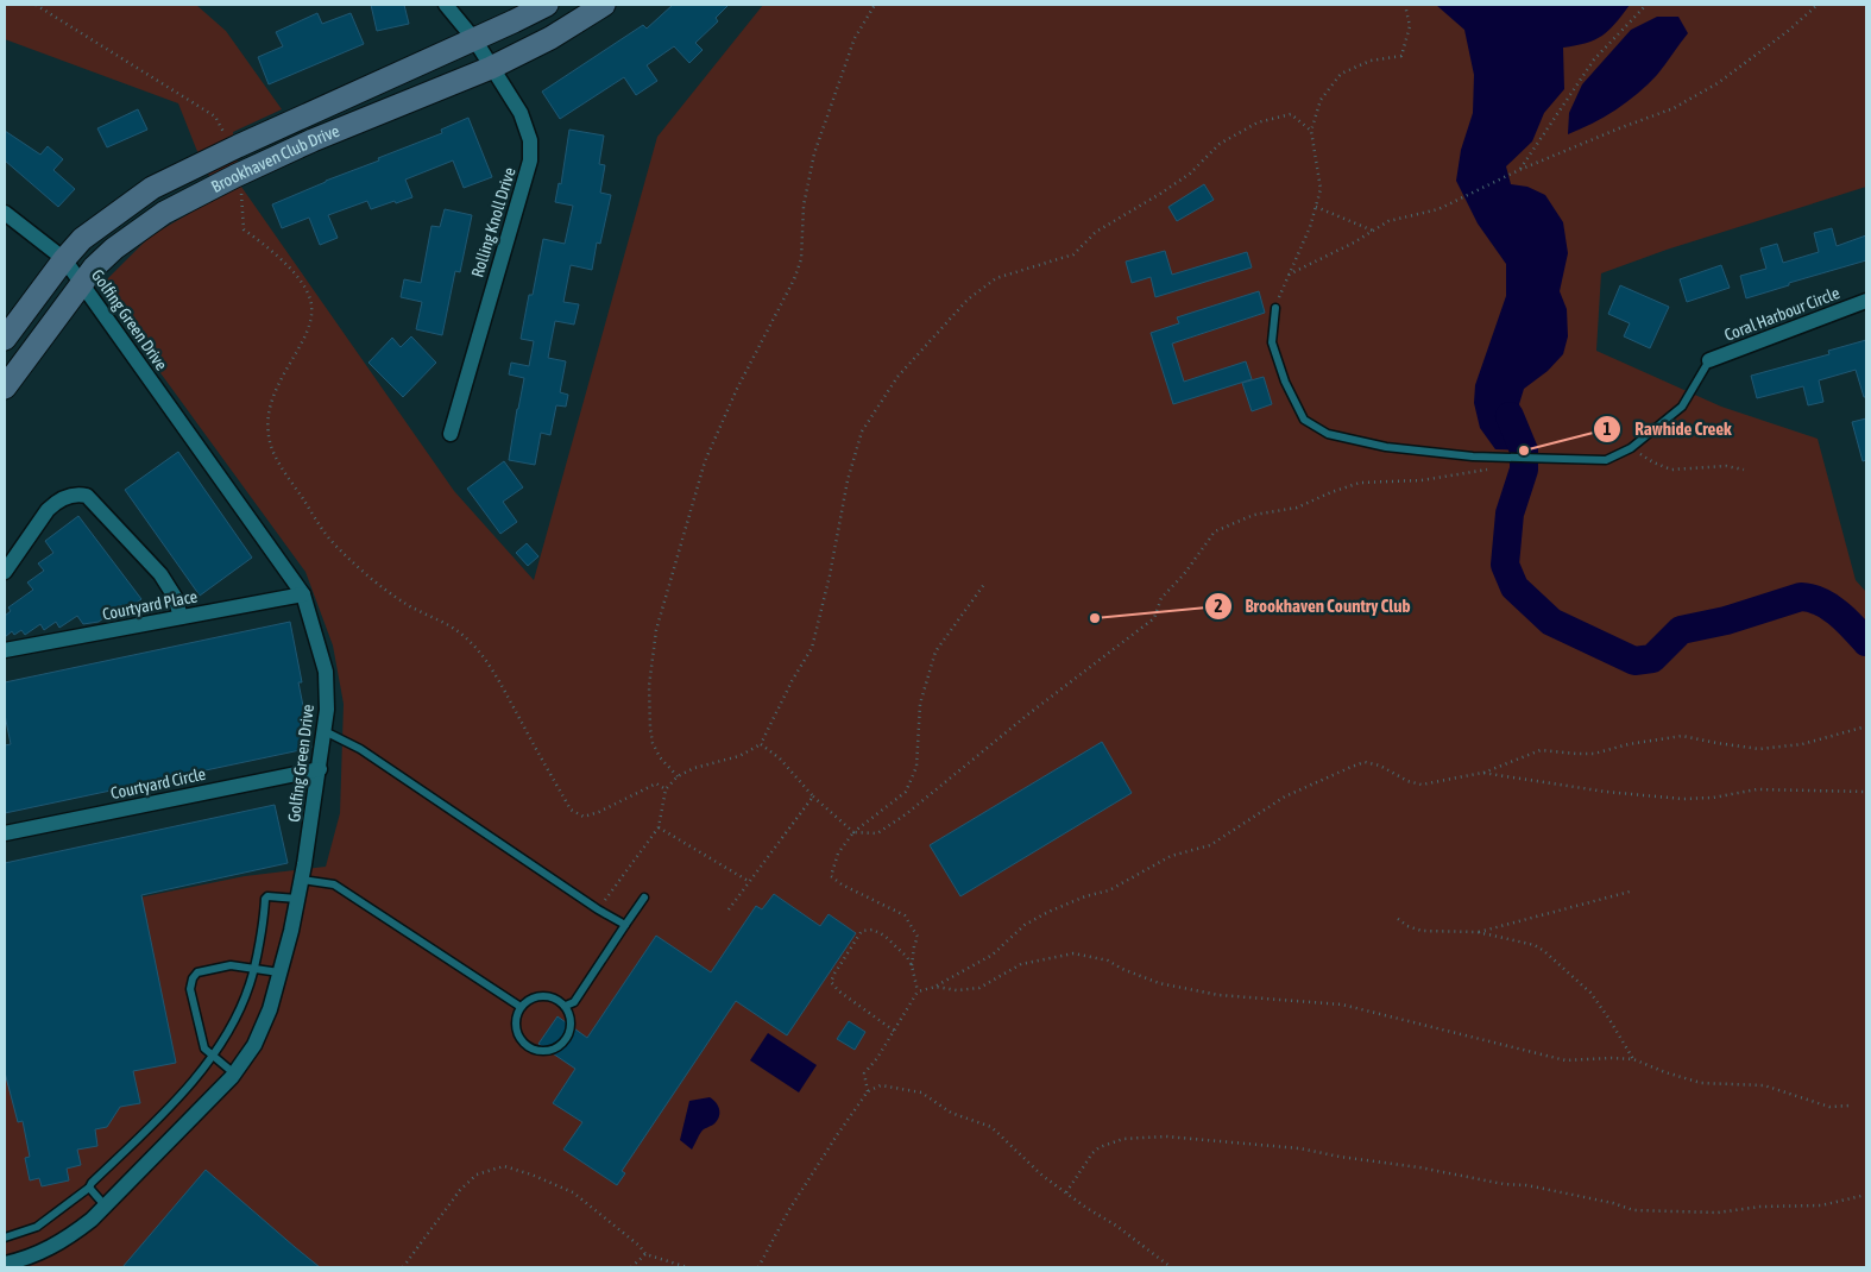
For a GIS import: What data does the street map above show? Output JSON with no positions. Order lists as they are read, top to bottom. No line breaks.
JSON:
{"streets":{"main road":["Brookhaven Club Drive"],"street":["Rolling Knoll Drive","Coral Harbour Circle","Golfing Green Drive","Courtyard Place","Courtyard Circle"]},"crossings":[["Brookhaven Club Drive","Rolling Knoll Drive"],["Brookhaven Club Drive","Golfing Green Drive"],["Golfing Green Drive","Courtyard Place"],["Golfing Green Drive","Courtyard Circle"]],"places":["Rawhide Creek","Brookhaven Country Club"]}
